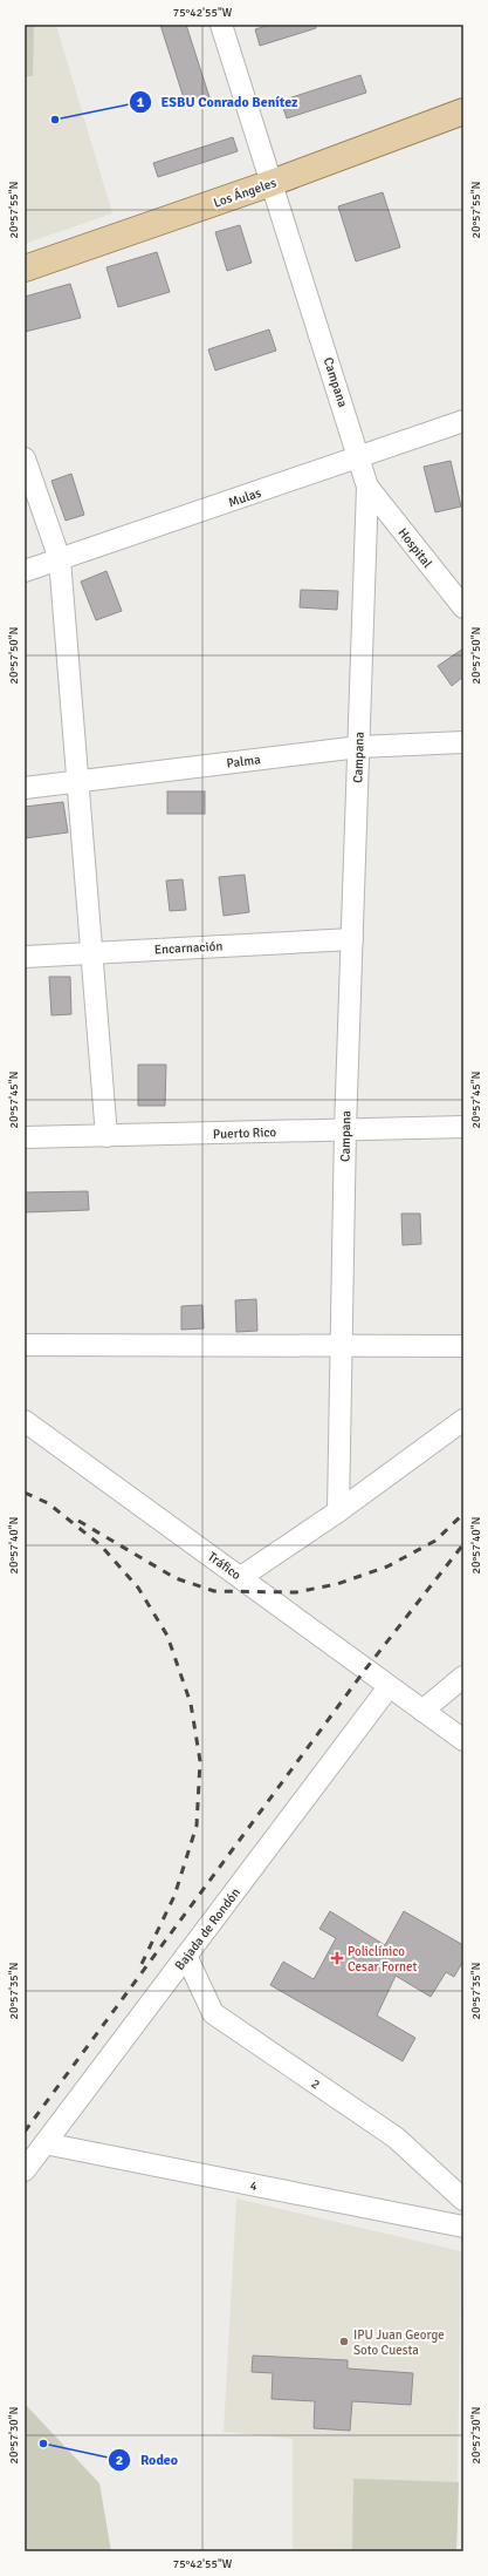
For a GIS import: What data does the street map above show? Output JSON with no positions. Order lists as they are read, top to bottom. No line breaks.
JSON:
{"streets":{"main road":["Los Ángeles"],"street":["Campana","Mulas","Hospital","Palma","Encarnación","Puerto Rico","Tráfico","Bajada de Rondón","2","4"]},"crossings":[["Los Ángeles","Campana"],["Campana","Mulas"],["Campana","Hospital"],["Campana","Palma"],["Campana","Encarnación"],["Campana","Puerto Rico"],["Tráfico","Bajada de Rondón"],["Bajada de Rondón","2"],["Bajada de Rondón","4"]],"places":{"other":["ESBU Conrado Benítez","IPU Juan George Soto Cuesta","Rodeo"],"health":["Policlínico Cesar Fornet"]},"coordinates":["75°42'55\"W","20°57'55\"N","20°57'50\"N","20°57'45\"N","20°57'40\"N","20°57'35\"N","20°57'30\"N"]}
